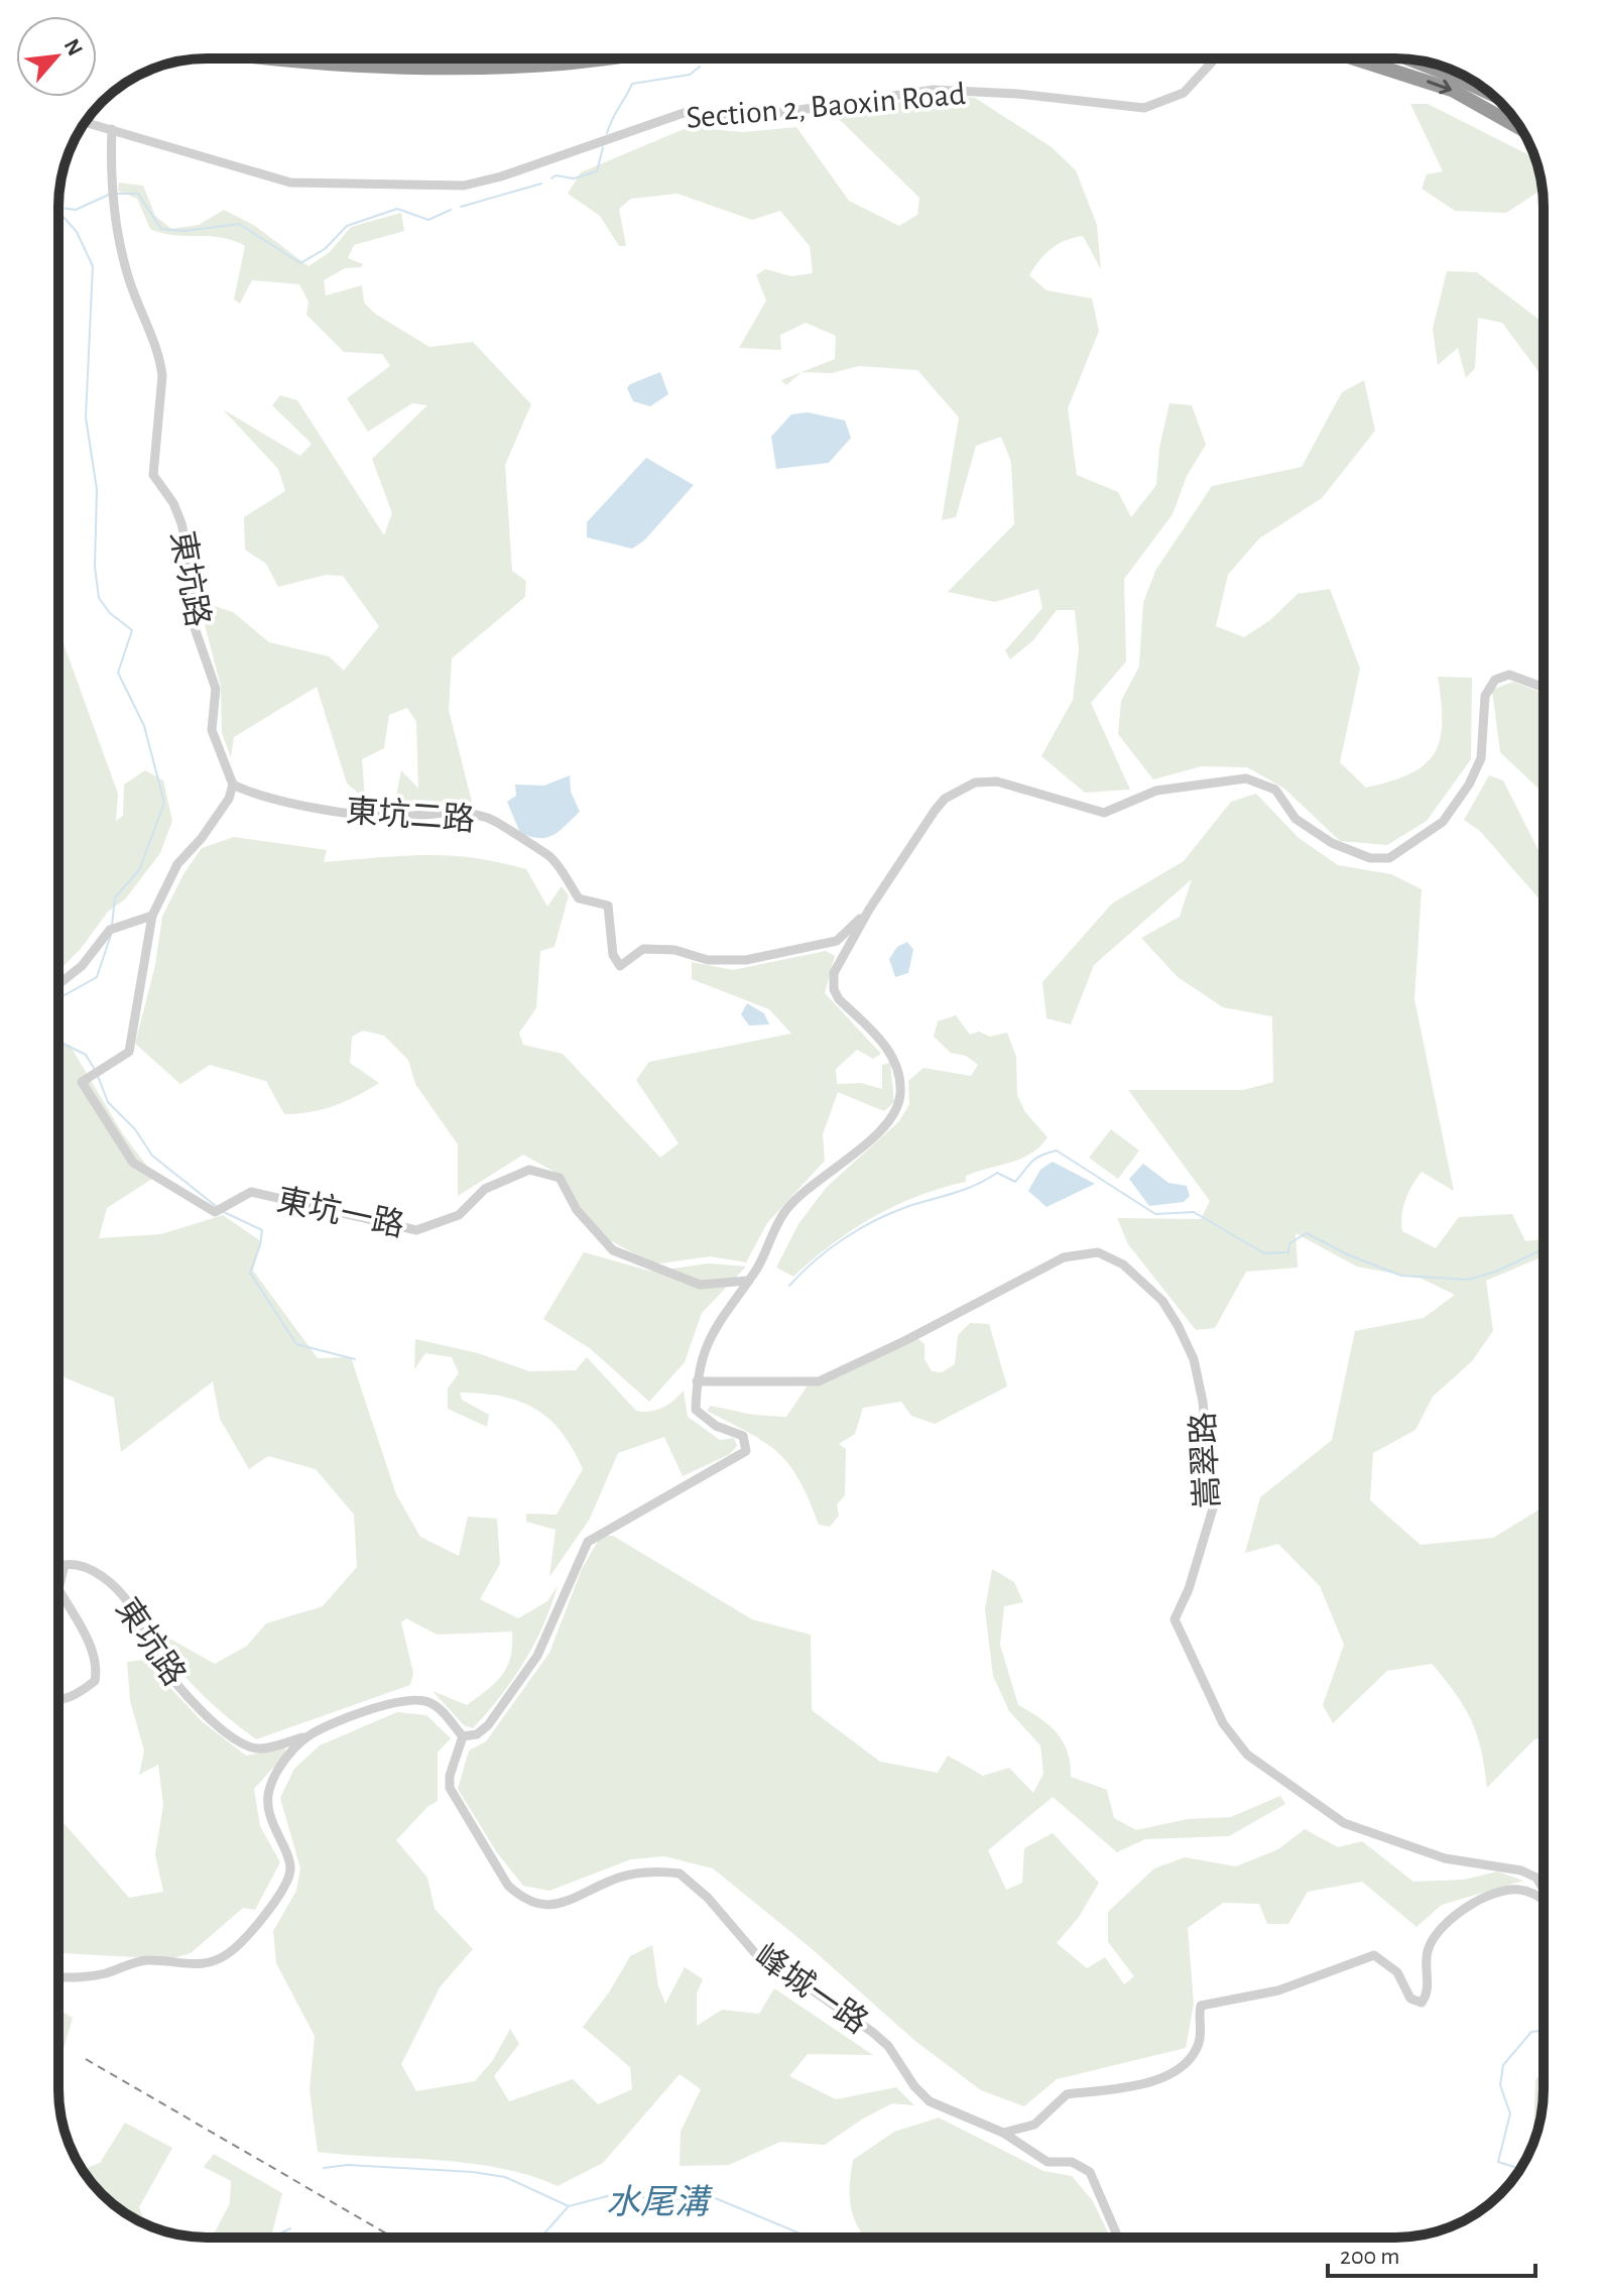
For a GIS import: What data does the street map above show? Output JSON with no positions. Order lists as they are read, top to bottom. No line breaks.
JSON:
{"streets":{"street":["Section 2, Baoxin Road","東坑路","東坑二路","東坑一路","嵩翠路","峰城一路"]},"crossings":[["Section 2, Baoxin Road","東坑路"],["東坑路","東坑二路"]],"water":["水尾溝"],"scale_bar":"200 m","north":"top right"}
